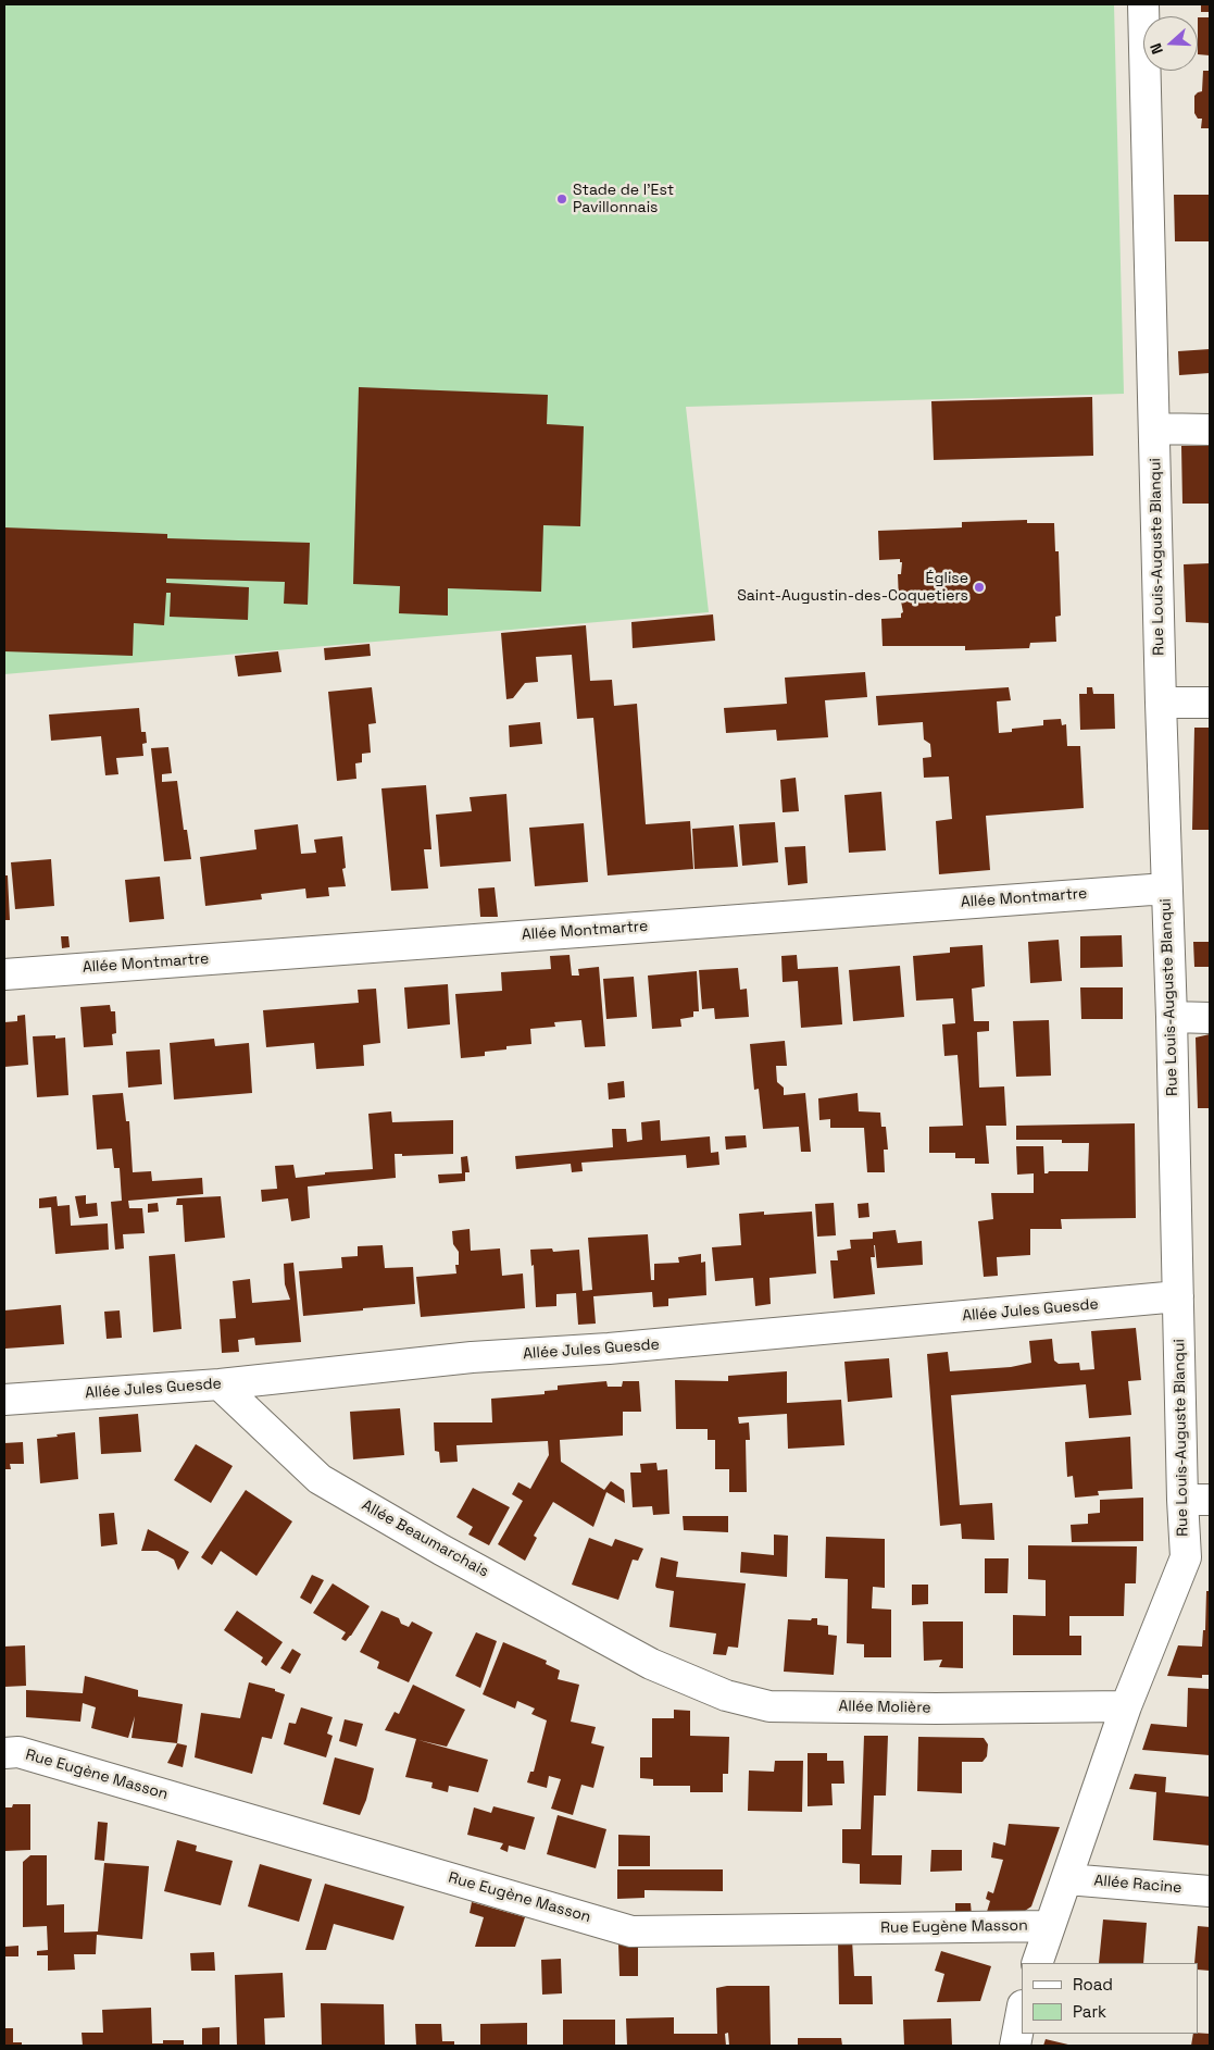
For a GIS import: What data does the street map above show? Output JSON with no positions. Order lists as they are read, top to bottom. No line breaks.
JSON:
{"streets":{"street":["Rue Louis-Auguste Blanqui","Allée Montmartre","Allée Jules Guesde","Allée Beaumarchais","Allée Molière","Rue Eugène Masson","Allée Racine"]},"crossings":[["Rue Louis-Auguste Blanqui","Allée Montmartre"],["Rue Louis-Auguste Blanqui","Allée Jules Guesde"],["Rue Louis-Auguste Blanqui","Allée Molière"],["Rue Louis-Auguste Blanqui","Rue Eugène Masson"],["Rue Louis-Auguste Blanqui","Allée Racine"],["Allée Jules Guesde","Allée Beaumarchais"],["Allée Beaumarchais","Allée Molière"]],"places":["Stade de l'Est Pavillonnais","Église Saint-Augustin-des-Coquetiers"],"legend":["Road","Park"],"north":"left"}
